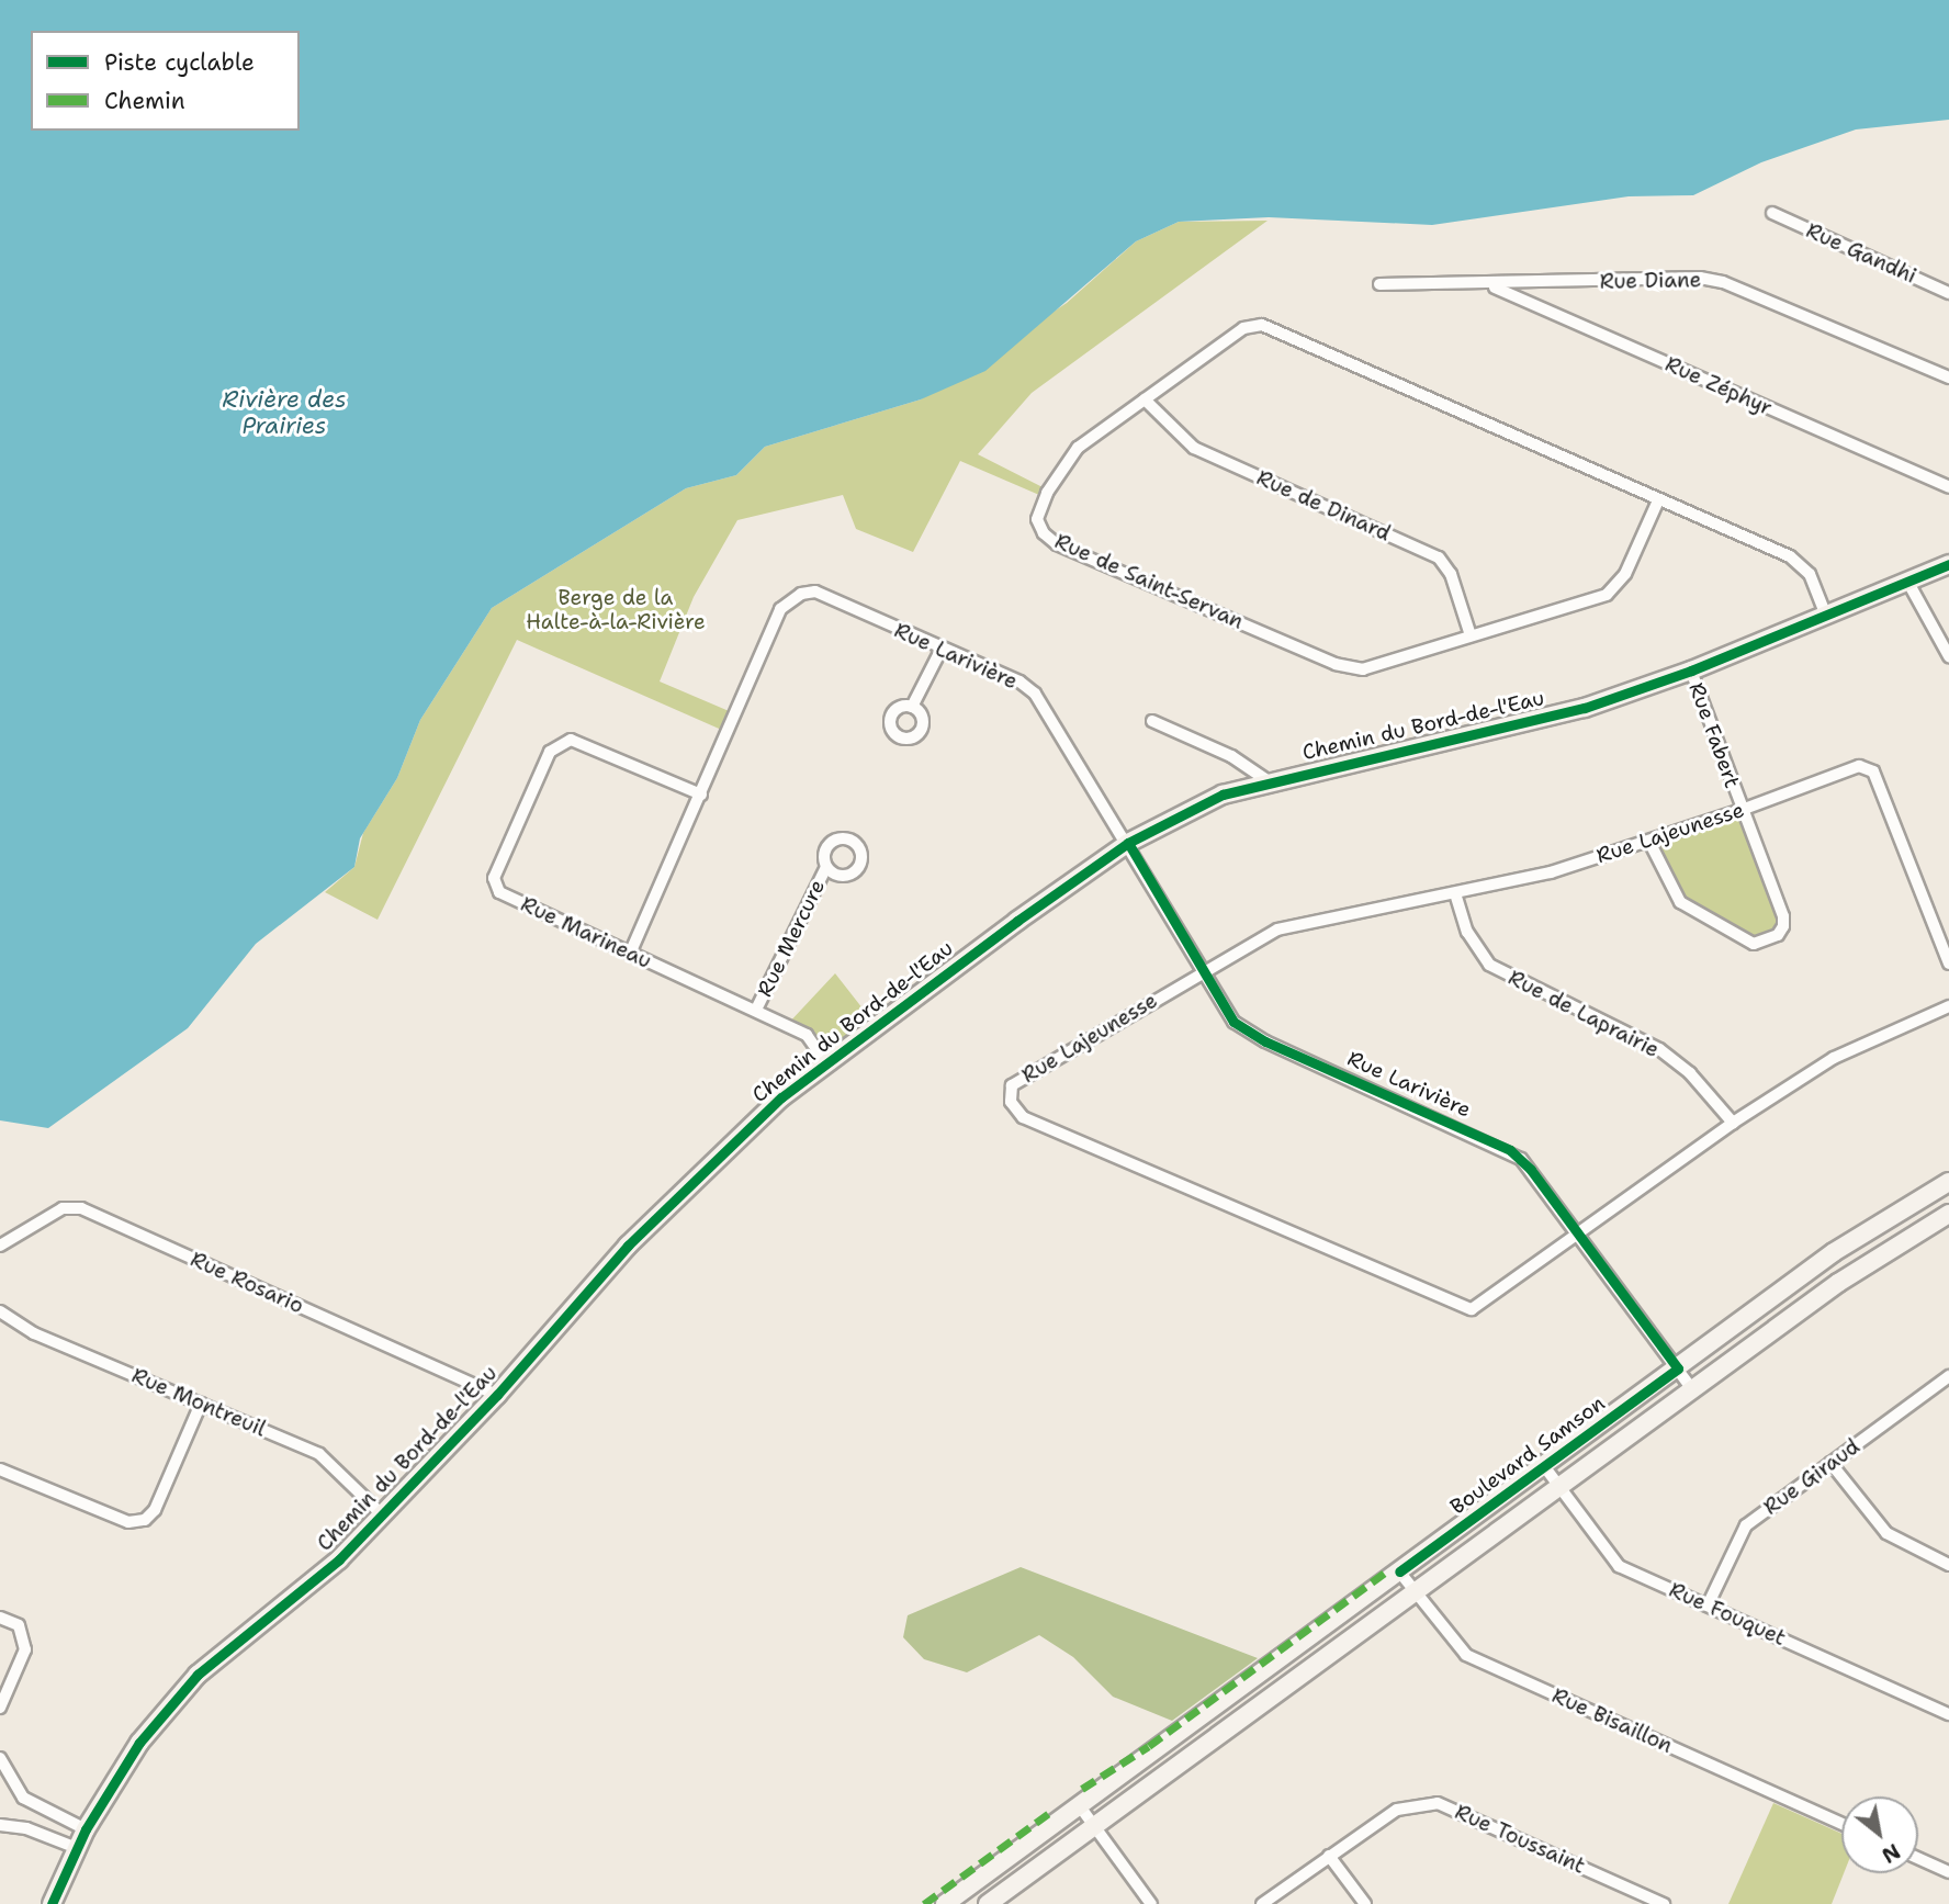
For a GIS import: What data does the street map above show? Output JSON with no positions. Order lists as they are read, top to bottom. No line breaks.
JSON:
{"streets":{"street":["Rue Gandhi","Rue Diane","Rue Zéphyr","Rue de Dinard","Rue de Saint-Servan","Rue Larivière","Chemin du Bord-de-l'Eau","Rue Fabert","Rue Lajeunesse","Rue Marineau","Rue Mercure","Rue de Laprairie","Rue Rosario","Rue Montreuil","Boulevard Samson","Rue Giraud","Rue Fouquet","Rue Bisaillon","Rue Toussaint"]},"crossings":[["Rue Diane","Rue Zéphyr"],["Rue de Dinard","Rue de Saint-Servan"],["Rue de Saint-Servan","Chemin du Bord-de-l'Eau"],["Rue Larivière","Chemin du Bord-de-l'Eau"],["Rue Larivière","Rue Lajeunesse"],["Rue Larivière","Rue Marineau"],["Rue Larivière","Boulevard Samson"],["Chemin du Bord-de-l'Eau","Rue Fabert"],["Chemin du Bord-de-l'Eau","Rue Marineau"],["Chemin du Bord-de-l'Eau","Rue Rosario"],["Chemin du Bord-de-l'Eau","Rue Montreuil"],["Rue Fabert","Rue Lajeunesse"],["Rue Lajeunesse","Rue de Laprairie"],["Rue Marineau","Rue Mercure"],["Boulevard Samson","Rue Fouquet"],["Boulevard Samson","Rue Bisaillon"],["Rue Giraud","Rue Fouquet"]],"water":["Rivière des Prairies"],"parks":["Berge de la Halte-à-la-Rivière"],"legend":["Piste cyclable","Chemin"],"north":"bottom right"}
